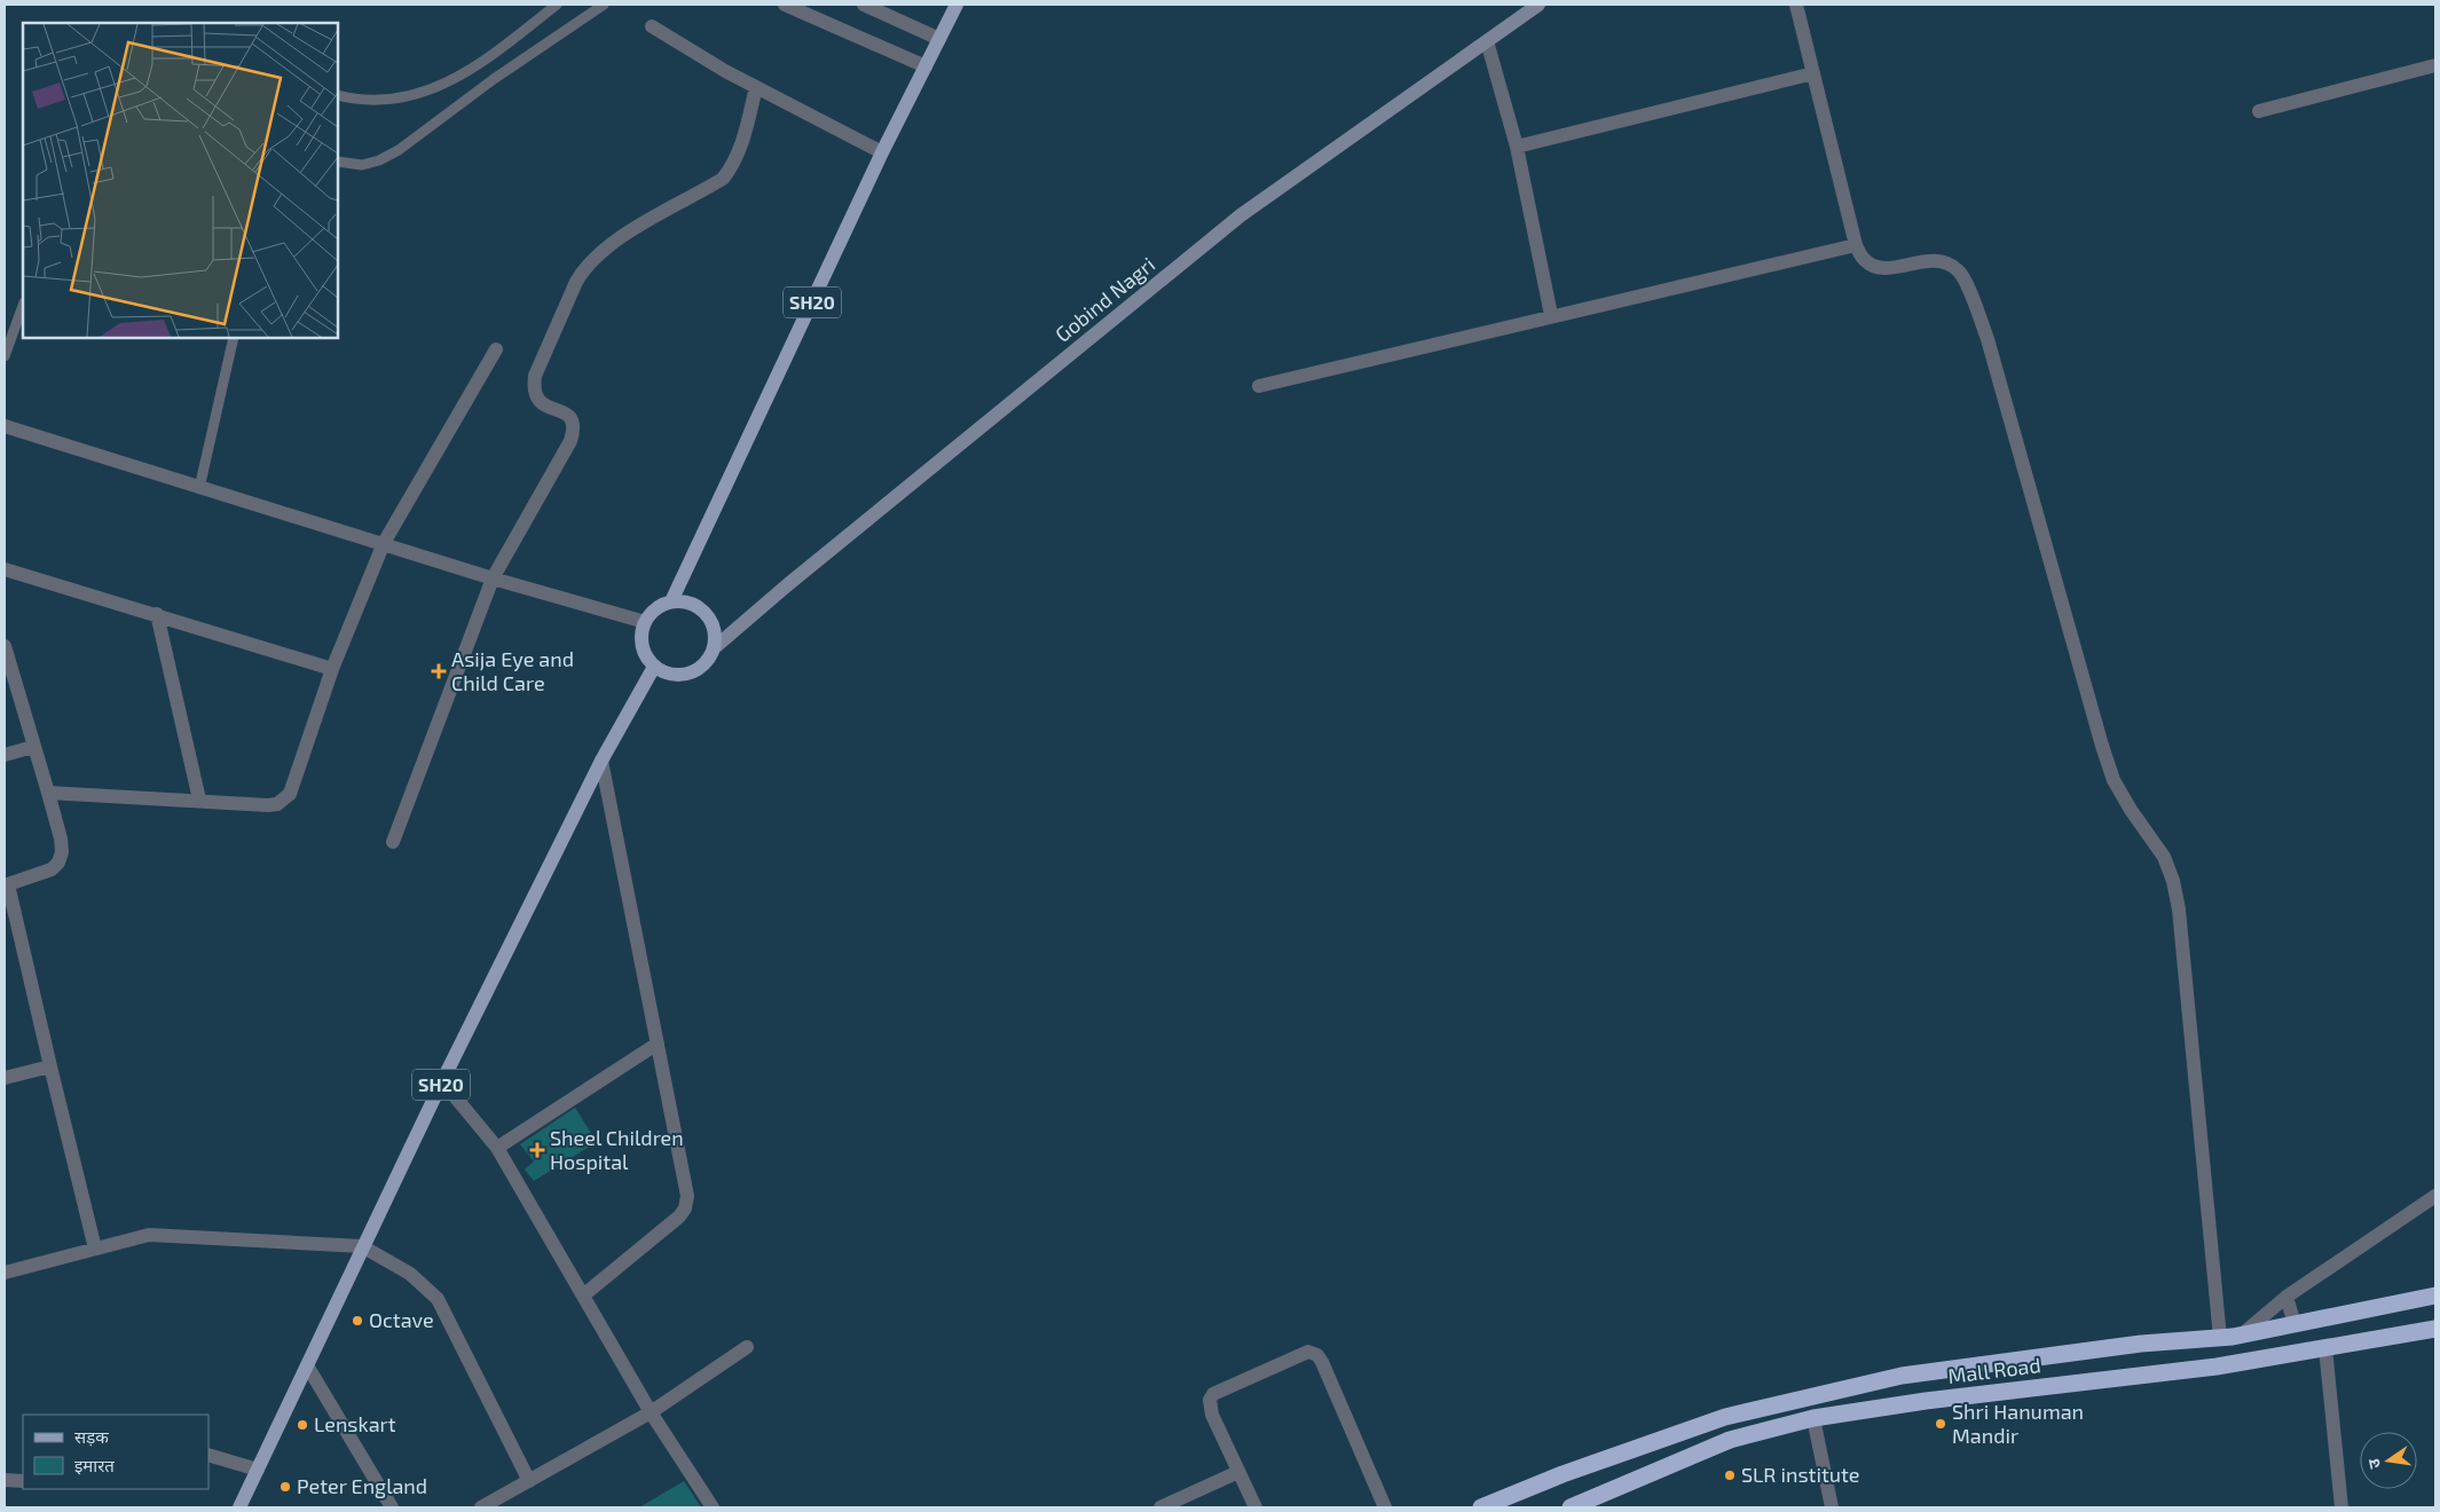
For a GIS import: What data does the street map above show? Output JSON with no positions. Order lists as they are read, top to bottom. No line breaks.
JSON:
{"streets":{"highway":["Mall Road"],"main road":["SH20"],"street":["Gobind Nagri"]},"crossings":[["Gobind Nagri","SH20"]],"places":{"health":["Asija Eye and Child Care","Sheel Children Hospital"],"other":["Octave","Shri Hanuman Mandir","Lenskart","SLR institute","Peter England"]},"legend":["सड़क","इमारत"],"north":"left"}
